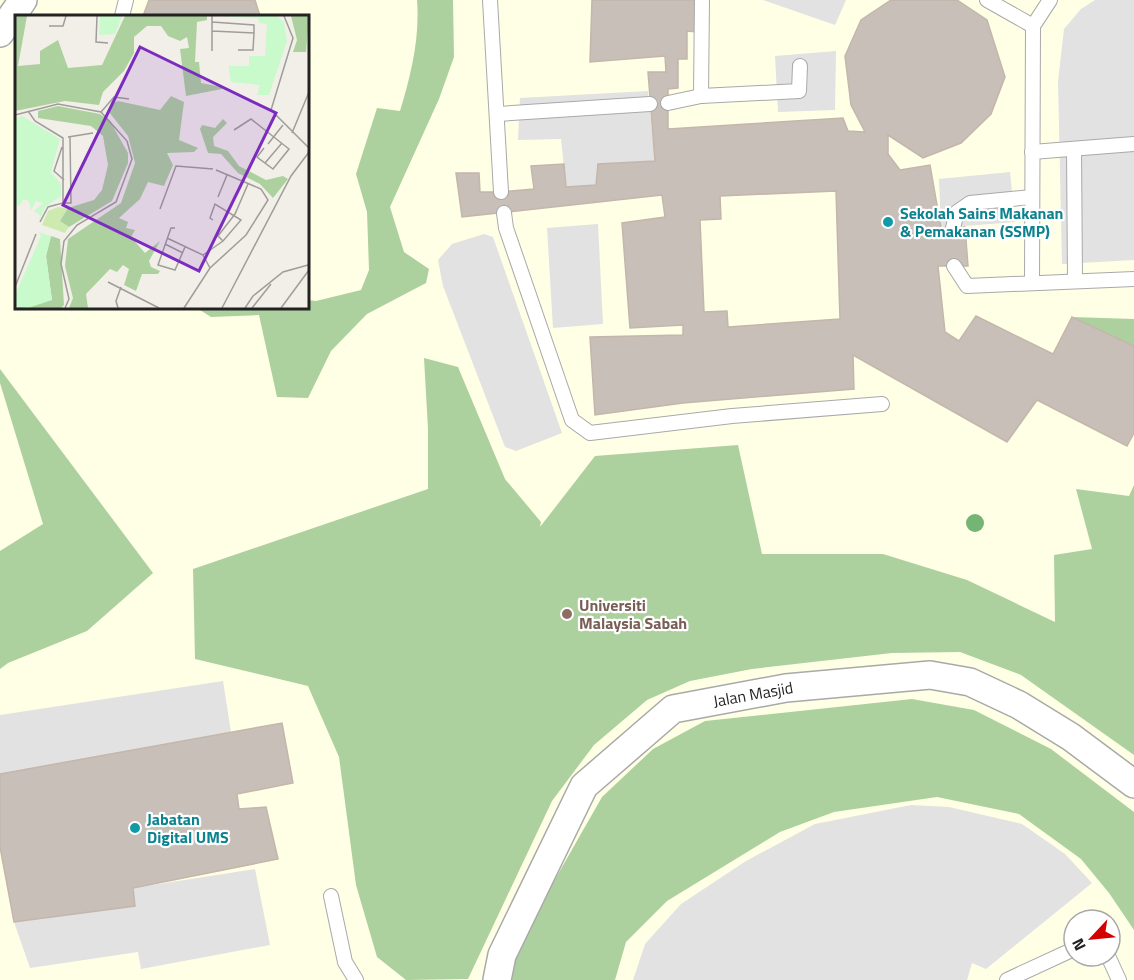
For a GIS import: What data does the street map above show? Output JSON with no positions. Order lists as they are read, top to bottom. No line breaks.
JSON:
{"streets":{"street":["Jalan Masjid"]},"places":["Sekolah Sains Makanan & Pemakanan (SSMP)","Universiti Malaysia Sabah","Jabatan Digital UMS"],"north":"bottom left"}
